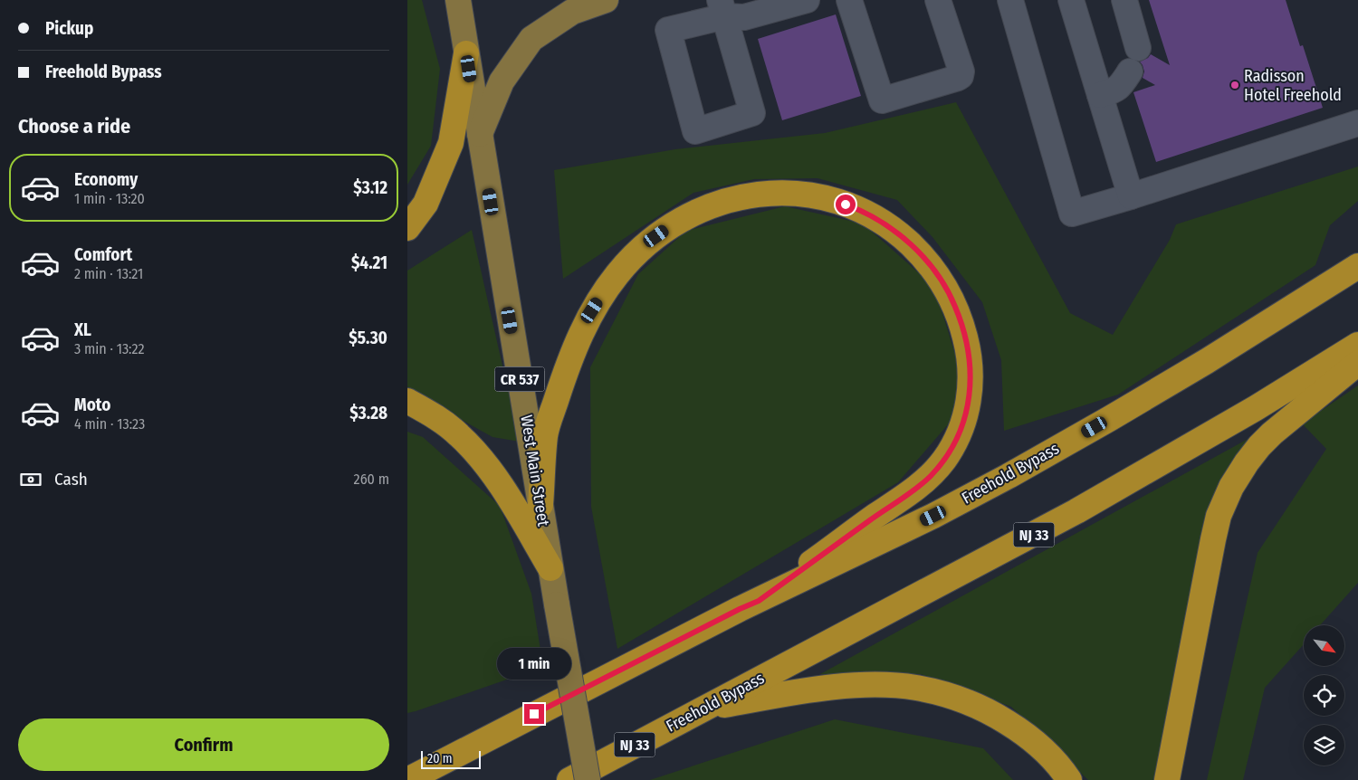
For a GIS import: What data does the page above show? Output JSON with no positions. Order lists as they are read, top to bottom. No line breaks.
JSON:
{"streets":{"highway":["Freehold Bypass","NJ 33"],"main road":["CR 537","West Main Street"]},"places":["Radisson Hotel Freehold"],"scale_bar":"20 m","north":"bottom right","page":{"banner":["Pickup","Freehold Bypass"],"heading":"Choose a ride","list":[{"name":"Economy","note":"1 min · 13:20","value":"$3.12"},{"name":"Comfort","note":"2 min · 13:21","value":"$4.21"},{"name":"XL","note":"3 min · 13:22","value":"$5.30"},{"name":"Moto","note":"4 min · 13:23","value":"$3.28"}],"pay":["Cash","260 m"],"bubble":"1 min","buttons":"Confirm","scale":"20 m"}}
